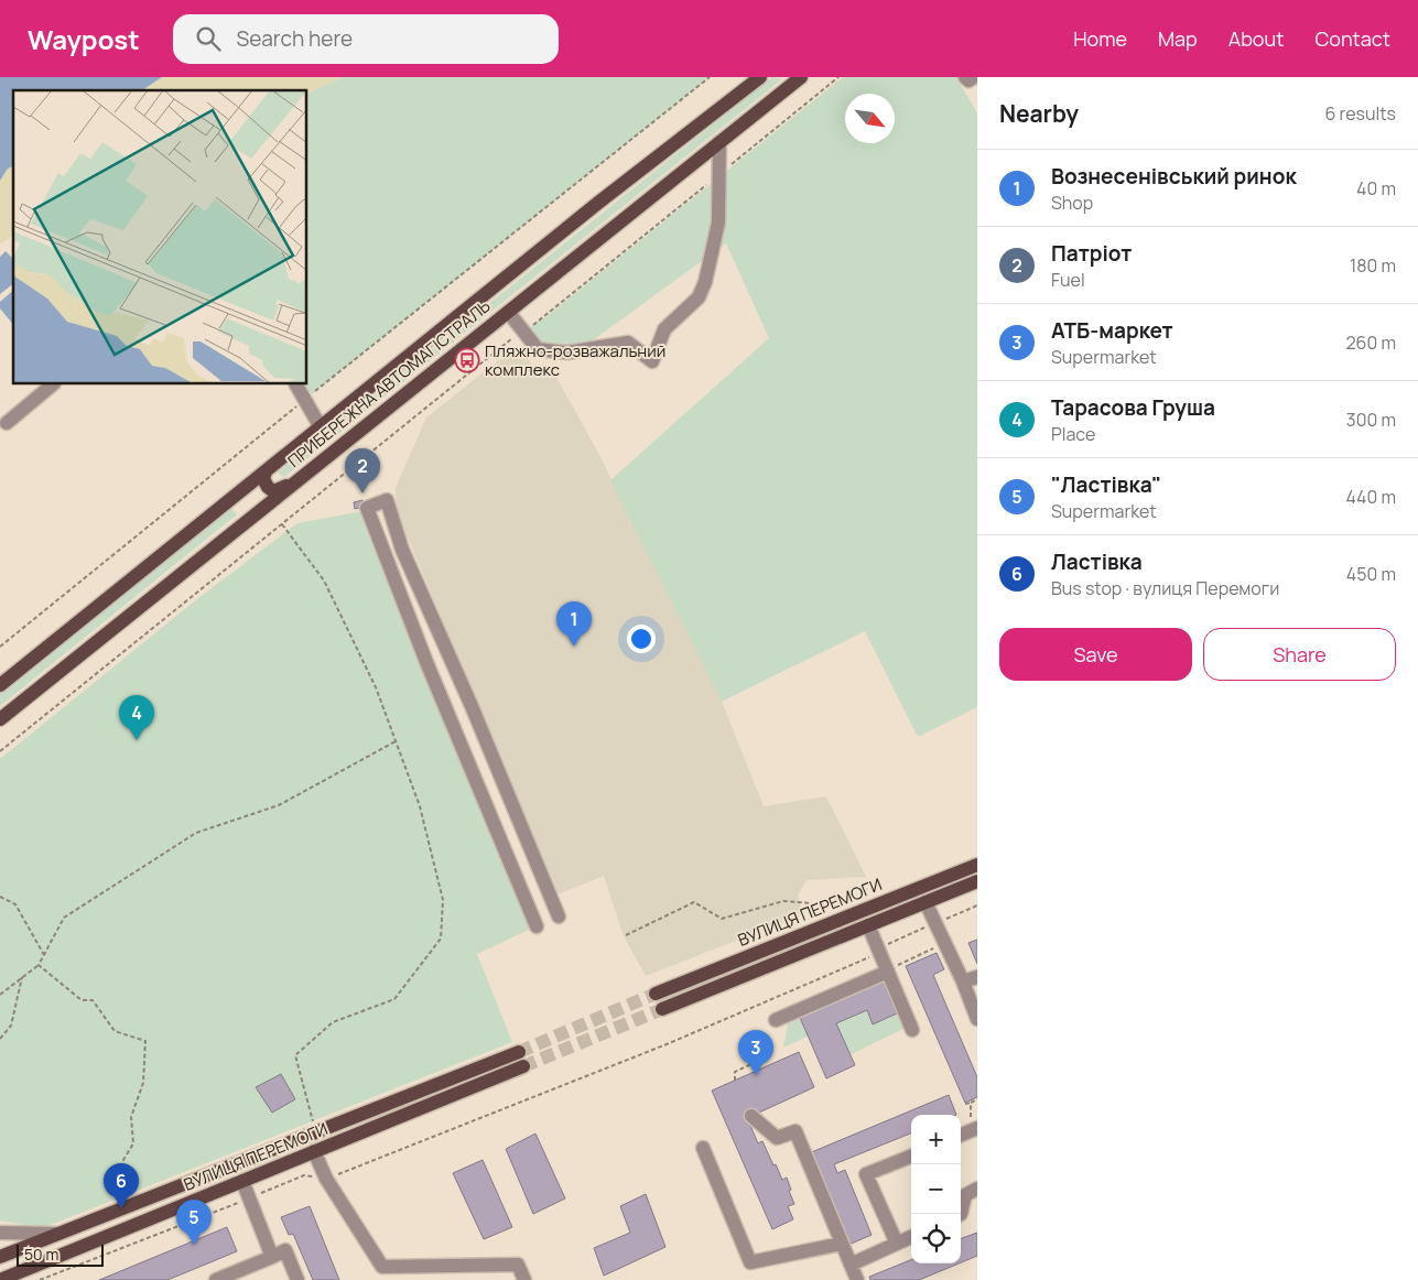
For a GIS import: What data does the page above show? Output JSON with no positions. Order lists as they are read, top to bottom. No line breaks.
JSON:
{"streets":{"main road":["ПРИБЕРЕЖНА АВТОМАГІСТРАЛЬ","ВУЛИЦЯ ПЕРЕМОГИ"]},"places":{"bus stop":["Пляжно-розважальний комплекс"]},"scale_bar":"50 m","north":"bottom right","page":{"header":"Waypost","search":"Search here","nav":["Home","Map","About","Contact"],"heading":["Nearby","6 results"],"list":[{"mark":"1","name":"Вознесенівський ринок","note":"Shop","value":"40 m"},{"mark":"2","name":"Патріот","note":"Fuel","value":"180 m"},{"mark":"3","name":"АТБ-маркет","note":"Supermarket","value":"260 m"},{"mark":"4","name":"Тарасова Груша","note":"Place","value":"300 m"},{"mark":"5","name":"\"Ластівка\"","note":"Supermarket","value":"440 m"},{"mark":"6","name":"Ластівка","note":"Bus stop · вулиця Перемоги","value":"450 m"}],"pins":["2","1","4","3","6","5"],"buttons":["Save","Share"],"map_buttons":["+","−"],"scale":"50 m"}}
